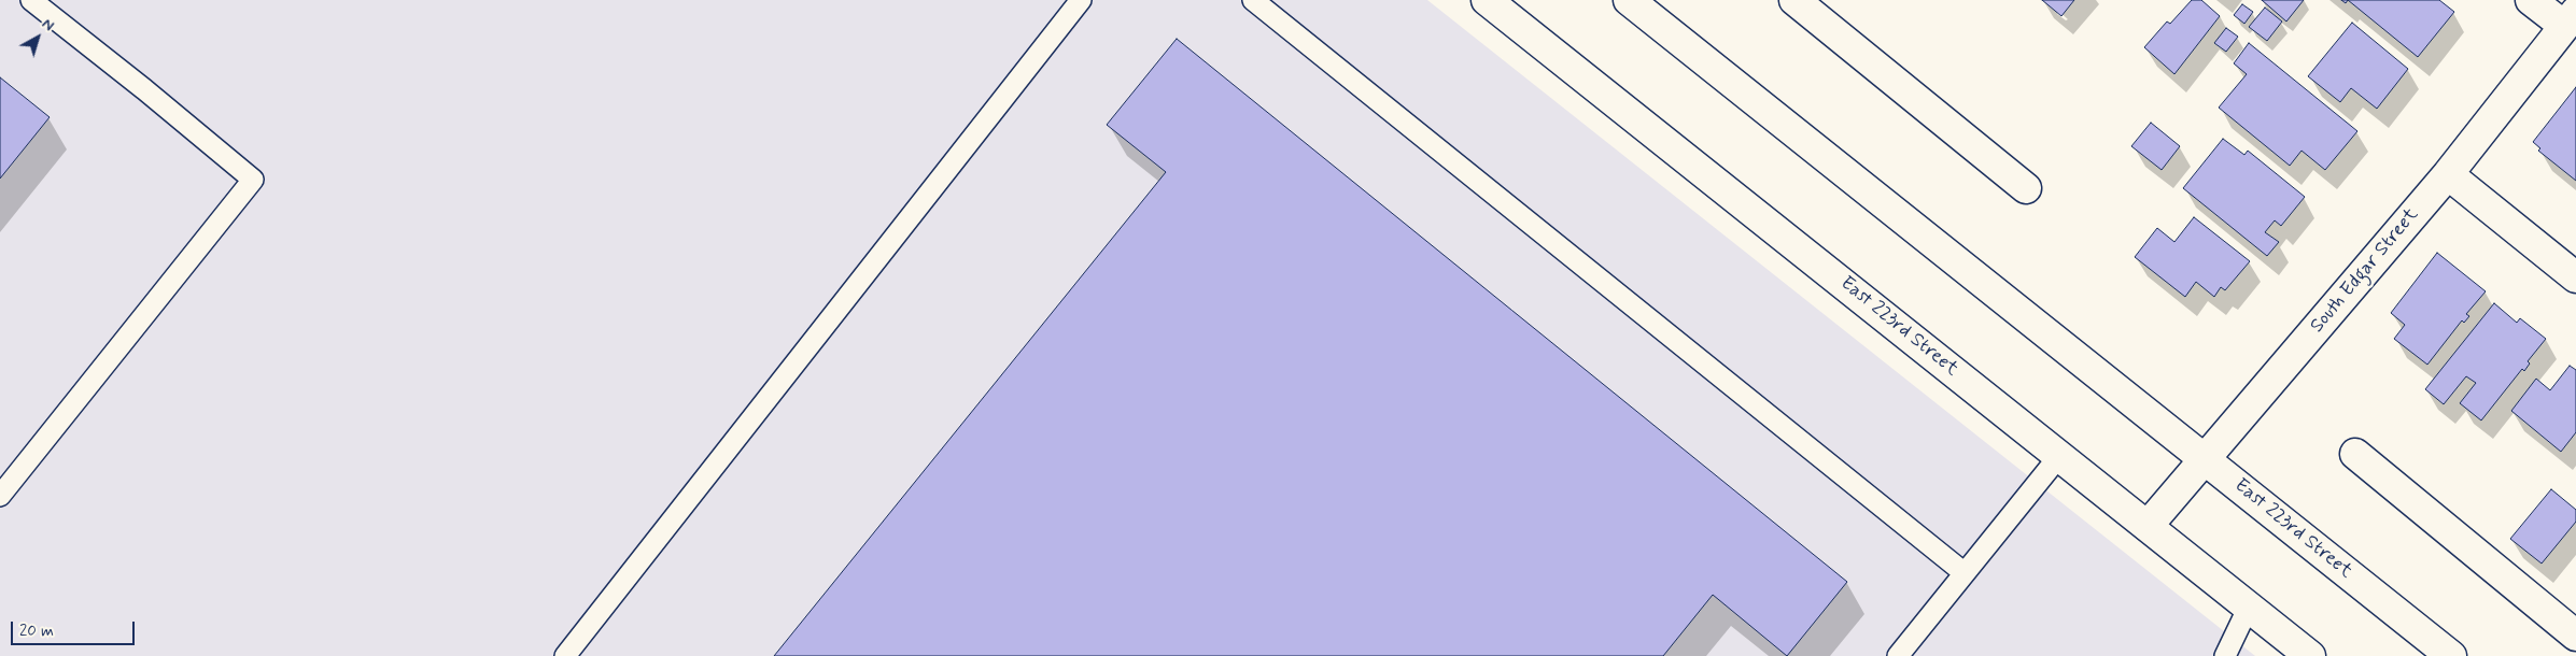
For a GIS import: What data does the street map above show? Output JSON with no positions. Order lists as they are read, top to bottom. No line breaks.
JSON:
{"streets":{"main road":["South Edgar Street","East 223rd Street"]},"crossings":[["South Edgar Street","East 223rd Street"]],"scale_bar":"20 m","north":"top right"}
